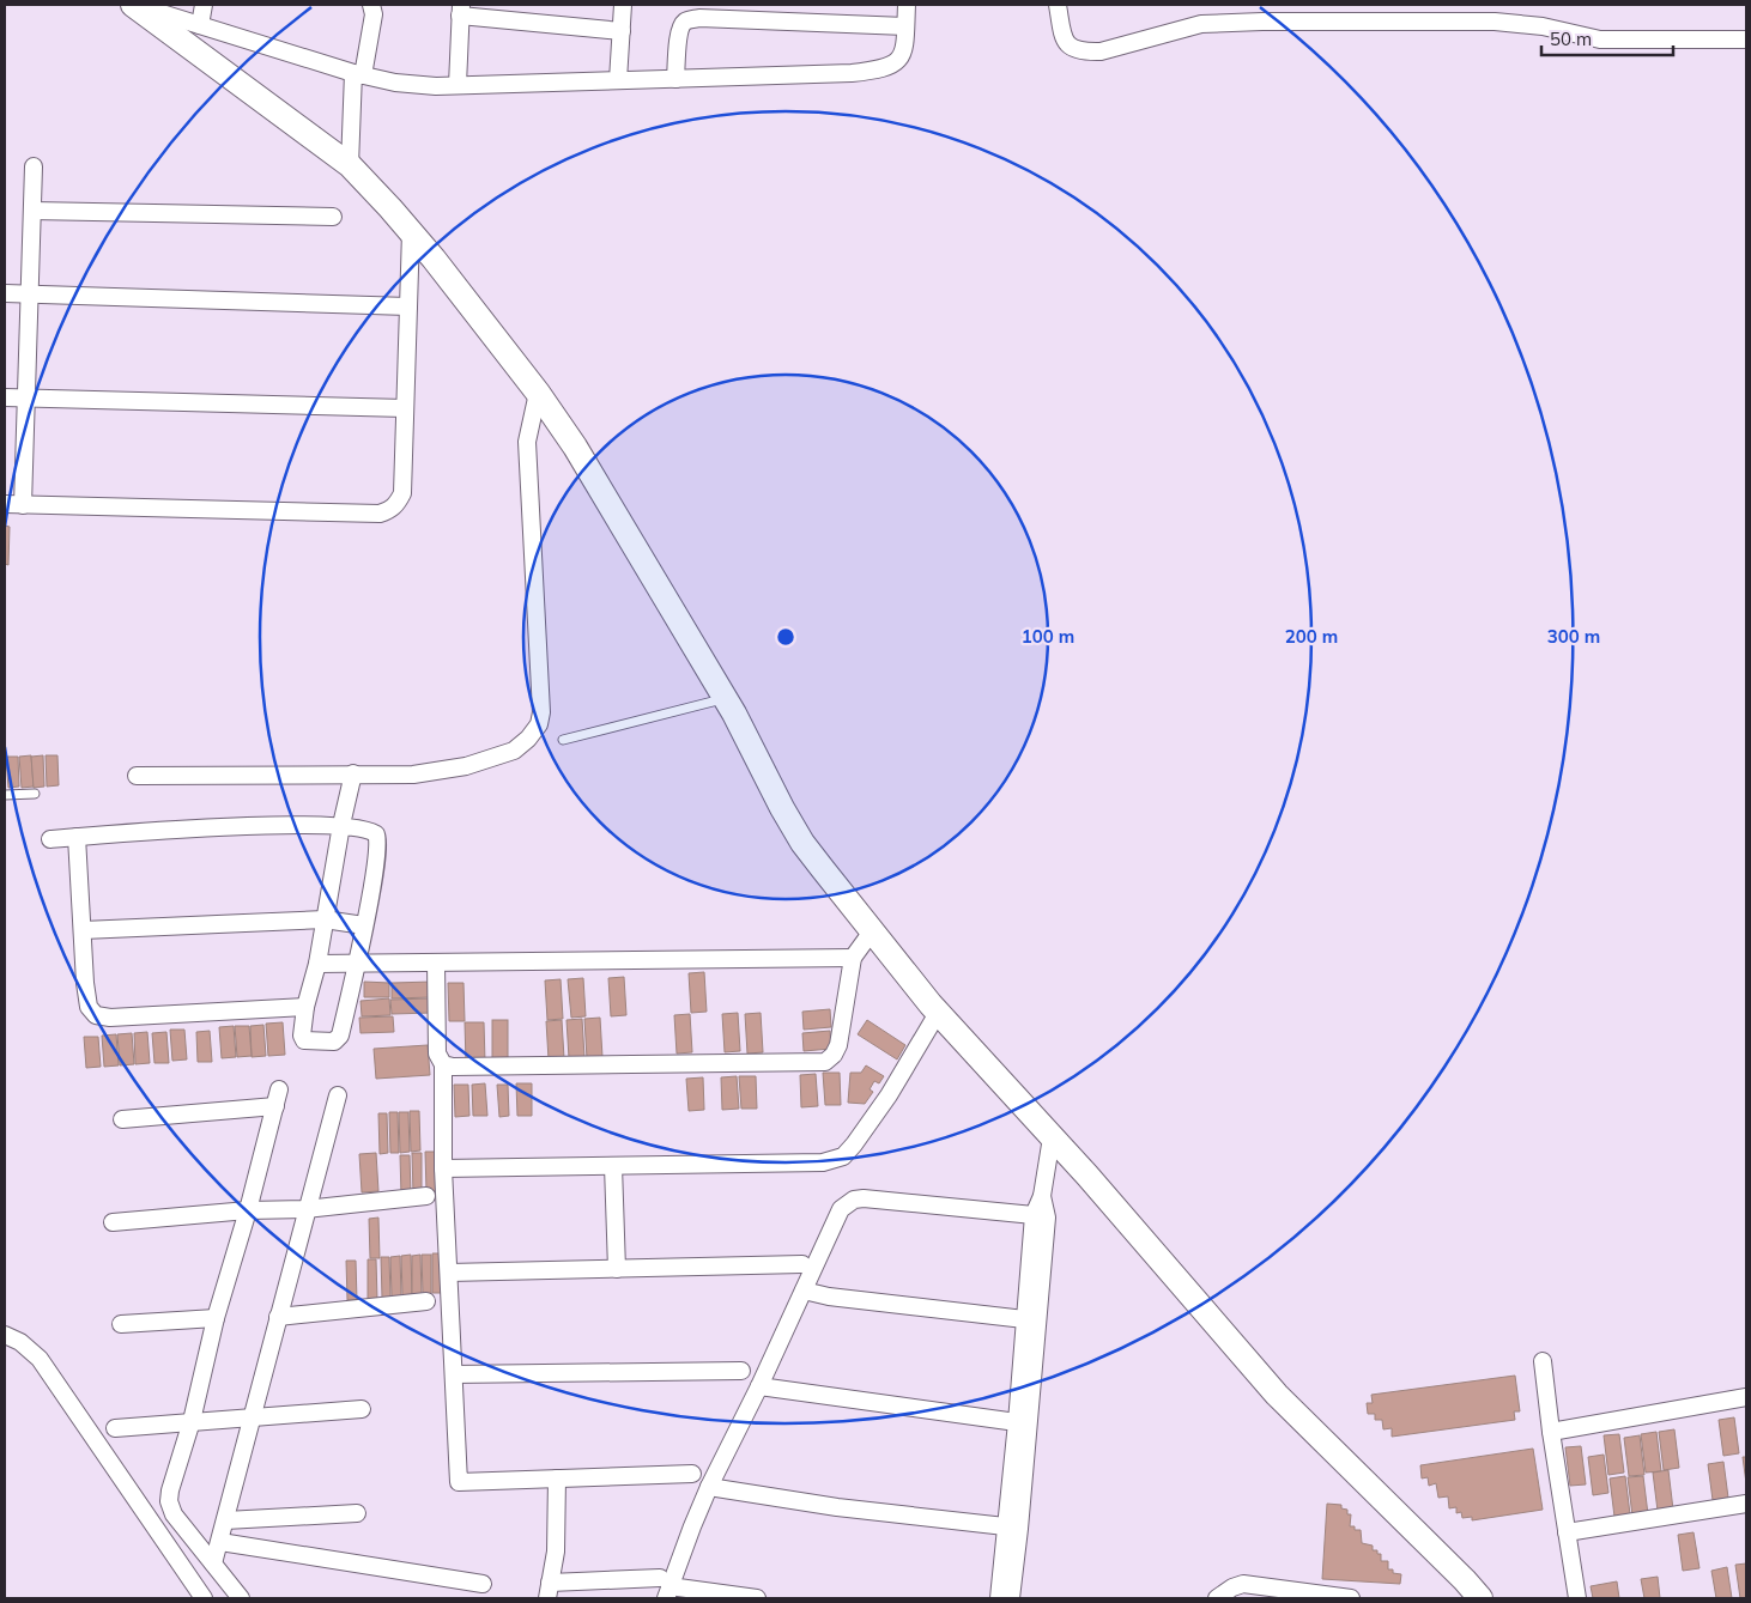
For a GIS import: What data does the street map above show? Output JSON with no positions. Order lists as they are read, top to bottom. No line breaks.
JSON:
{"scale_bar":"50 m","rings":["100 m","200 m","300 m"]}
